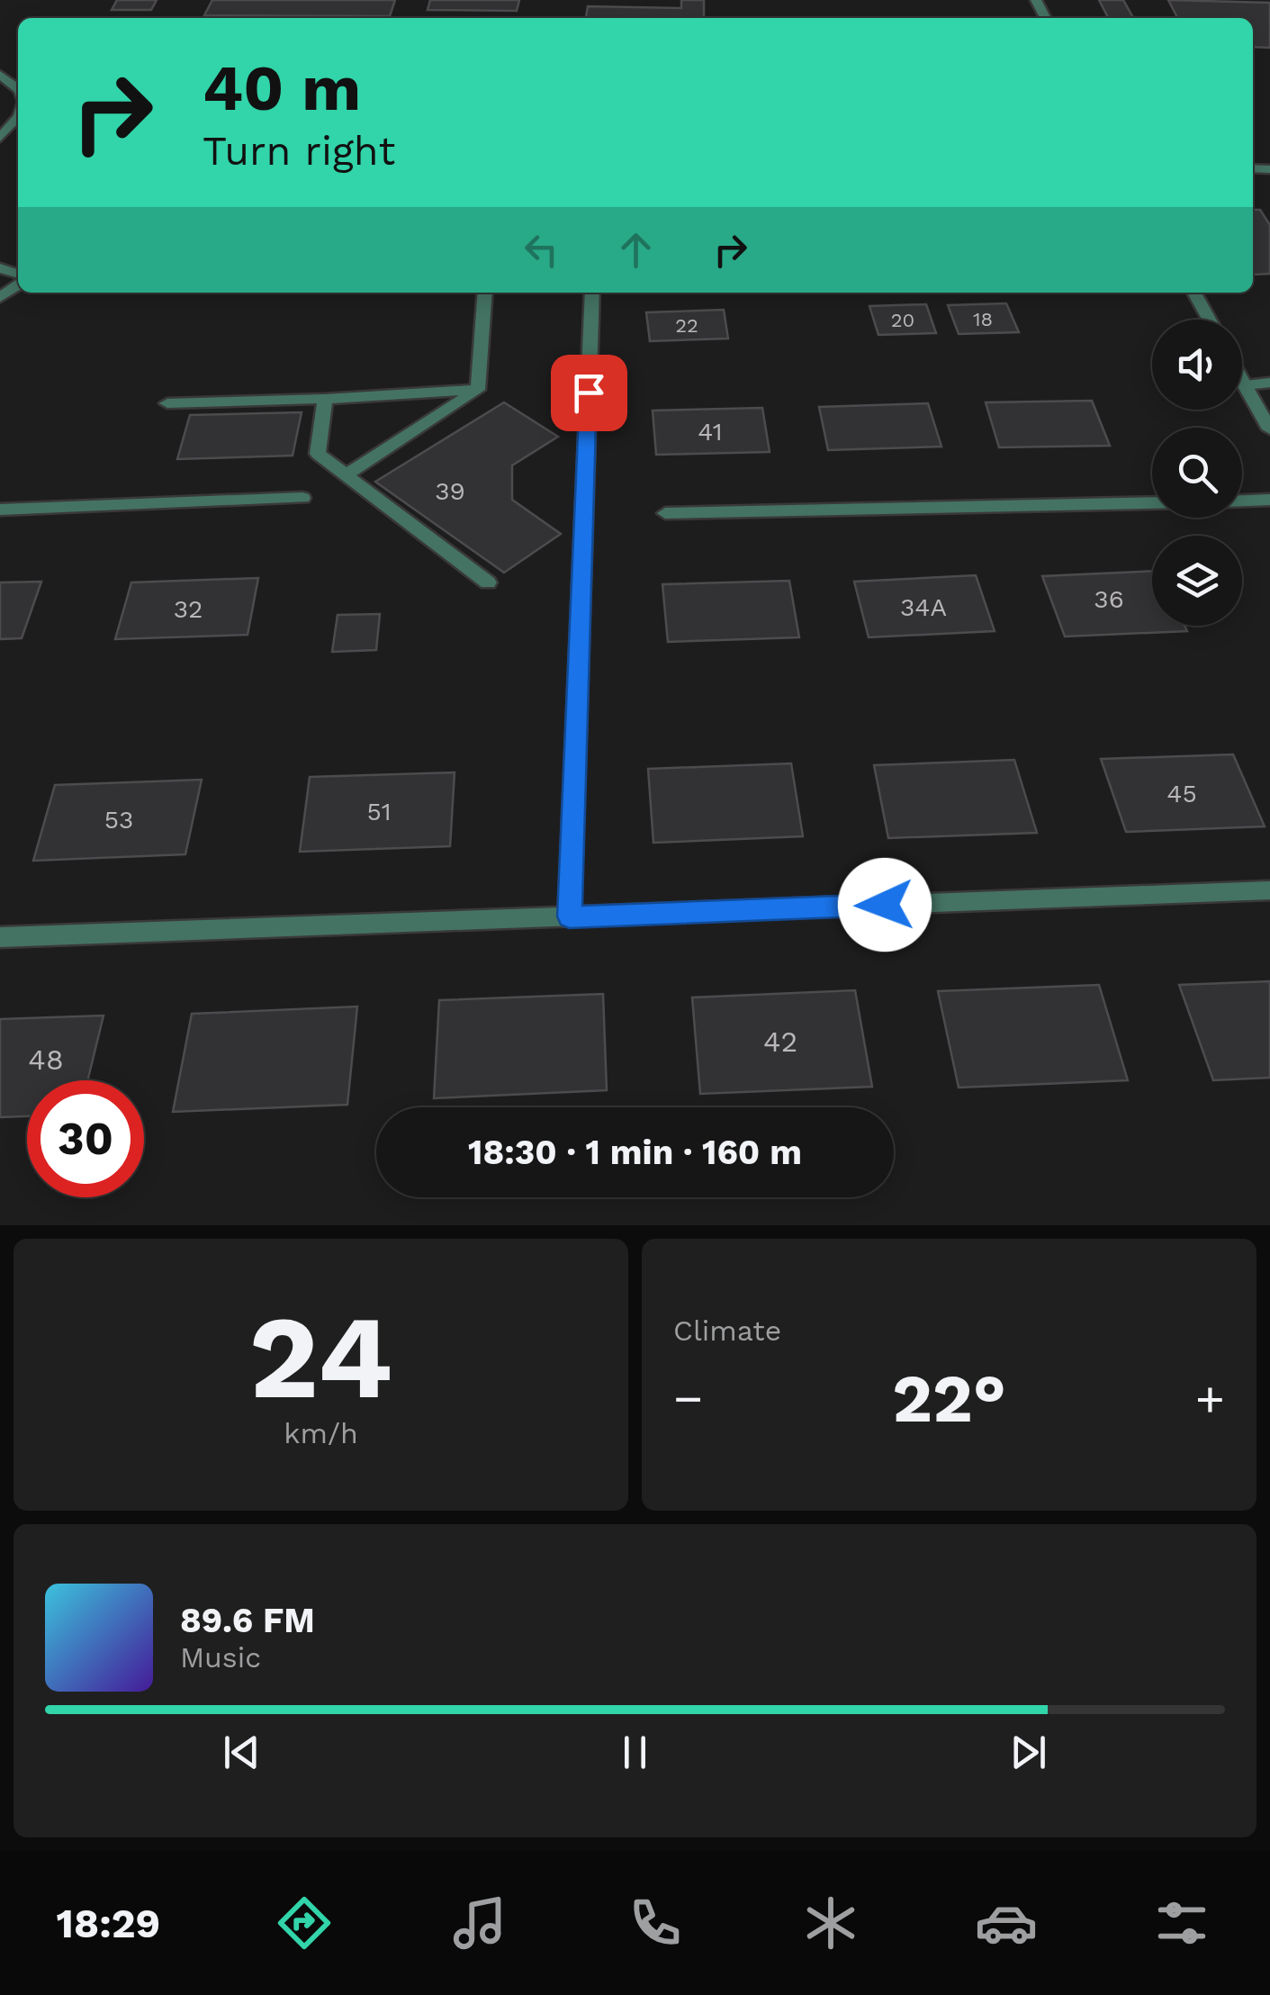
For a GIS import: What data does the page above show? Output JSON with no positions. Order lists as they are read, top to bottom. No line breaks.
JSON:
{"house_numbers":["18","20","22","41","39","36","34A","32","45","51","53","42","48"],"page":{"turn":["40 m","Turn right"],"limit":"30","trip":"18:30 · 1 min · 160 m","tile":[["24","km/h"],"Climate"],"heat":["−","22°","+"],"song":["89.6 FM","Music"],"tabs":"18:29"}}
